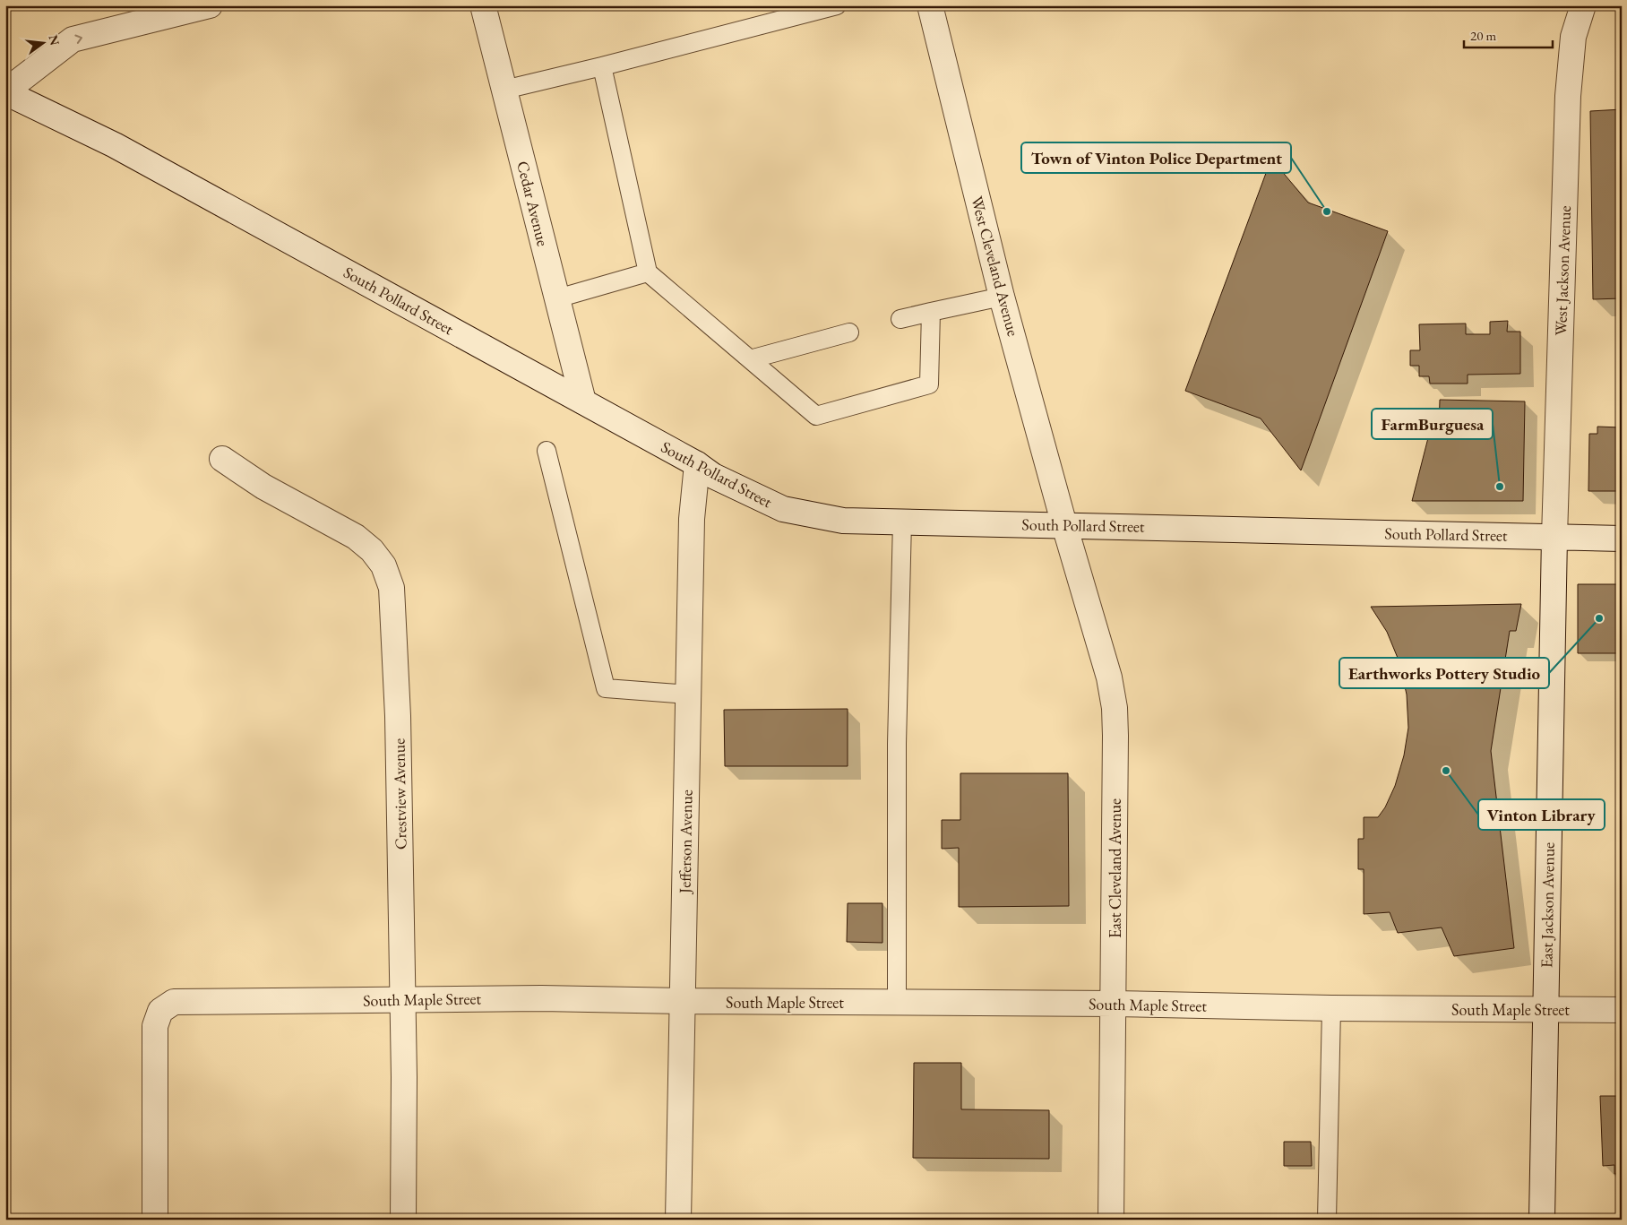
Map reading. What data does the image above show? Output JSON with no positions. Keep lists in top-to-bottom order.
{
  "streets": {
    "street": [
      "Cedar Avenue",
      "West Cleveland Avenue",
      "West Jackson Avenue",
      "South Pollard Street",
      "Crestview Avenue",
      "Jefferson Avenue",
      "East Cleveland Avenue",
      "East Jackson Avenue",
      "South Maple Street"
    ]
  },
  "crossings": [
    ["Cedar Avenue", "South Pollard Street"],
    ["West Cleveland Avenue", "South Pollard Street"],
    ["West Cleveland Avenue", "East Cleveland Avenue"],
    ["West Jackson Avenue", "South Pollard Street"],
    ["West Jackson Avenue", "East Jackson Avenue"],
    ["South Pollard Street", "Jefferson Avenue"],
    ["South Pollard Street", "East Cleveland Avenue"],
    ["South Pollard Street", "East Jackson Avenue"],
    ["Crestview Avenue", "South Maple Street"],
    ["Jefferson Avenue", "South Maple Street"],
    ["East Cleveland Avenue", "South Maple Street"],
    ["East Jackson Avenue", "South Maple Street"]
  ],
  "places": [
    "Town of Vinton Police Department",
    "FarmBurguesa",
    "Earthworks Pottery Studio",
    "Vinton Library"
  ],
  "scale_bar": "20 m",
  "north": "right"
}
